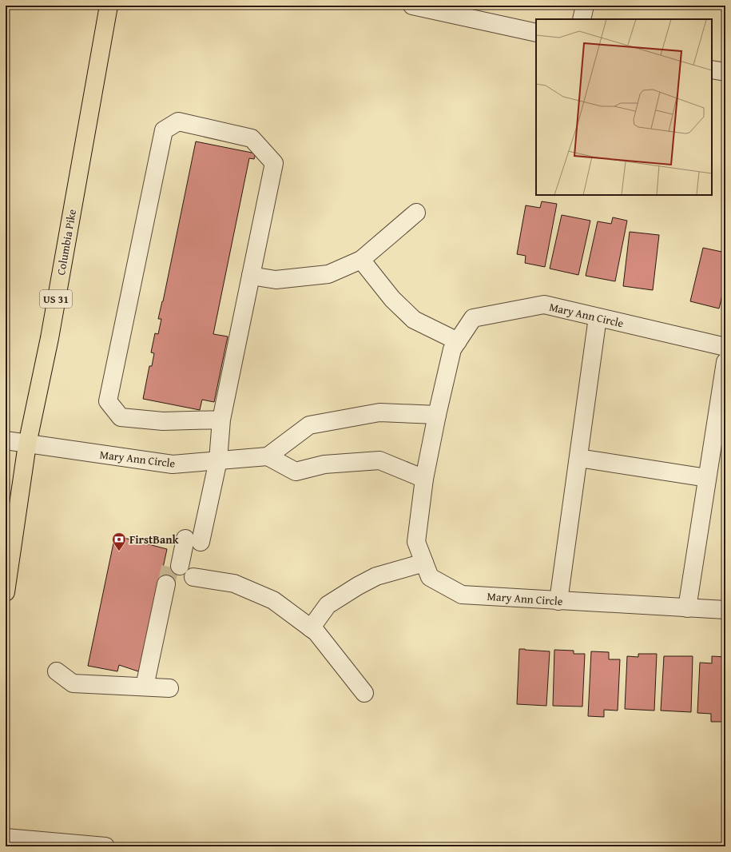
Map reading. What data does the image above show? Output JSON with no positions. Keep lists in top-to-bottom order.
{
  "streets": {
    "main road": ["Columbia Pike", "US 31"],
    "street": ["Mary Ann Circle"]
  },
  "crossings": [
    ["Columbia Pike", "Mary Ann Circle"]
  ],
  "places": {
    "bank": ["FirstBank"]
  }
}
